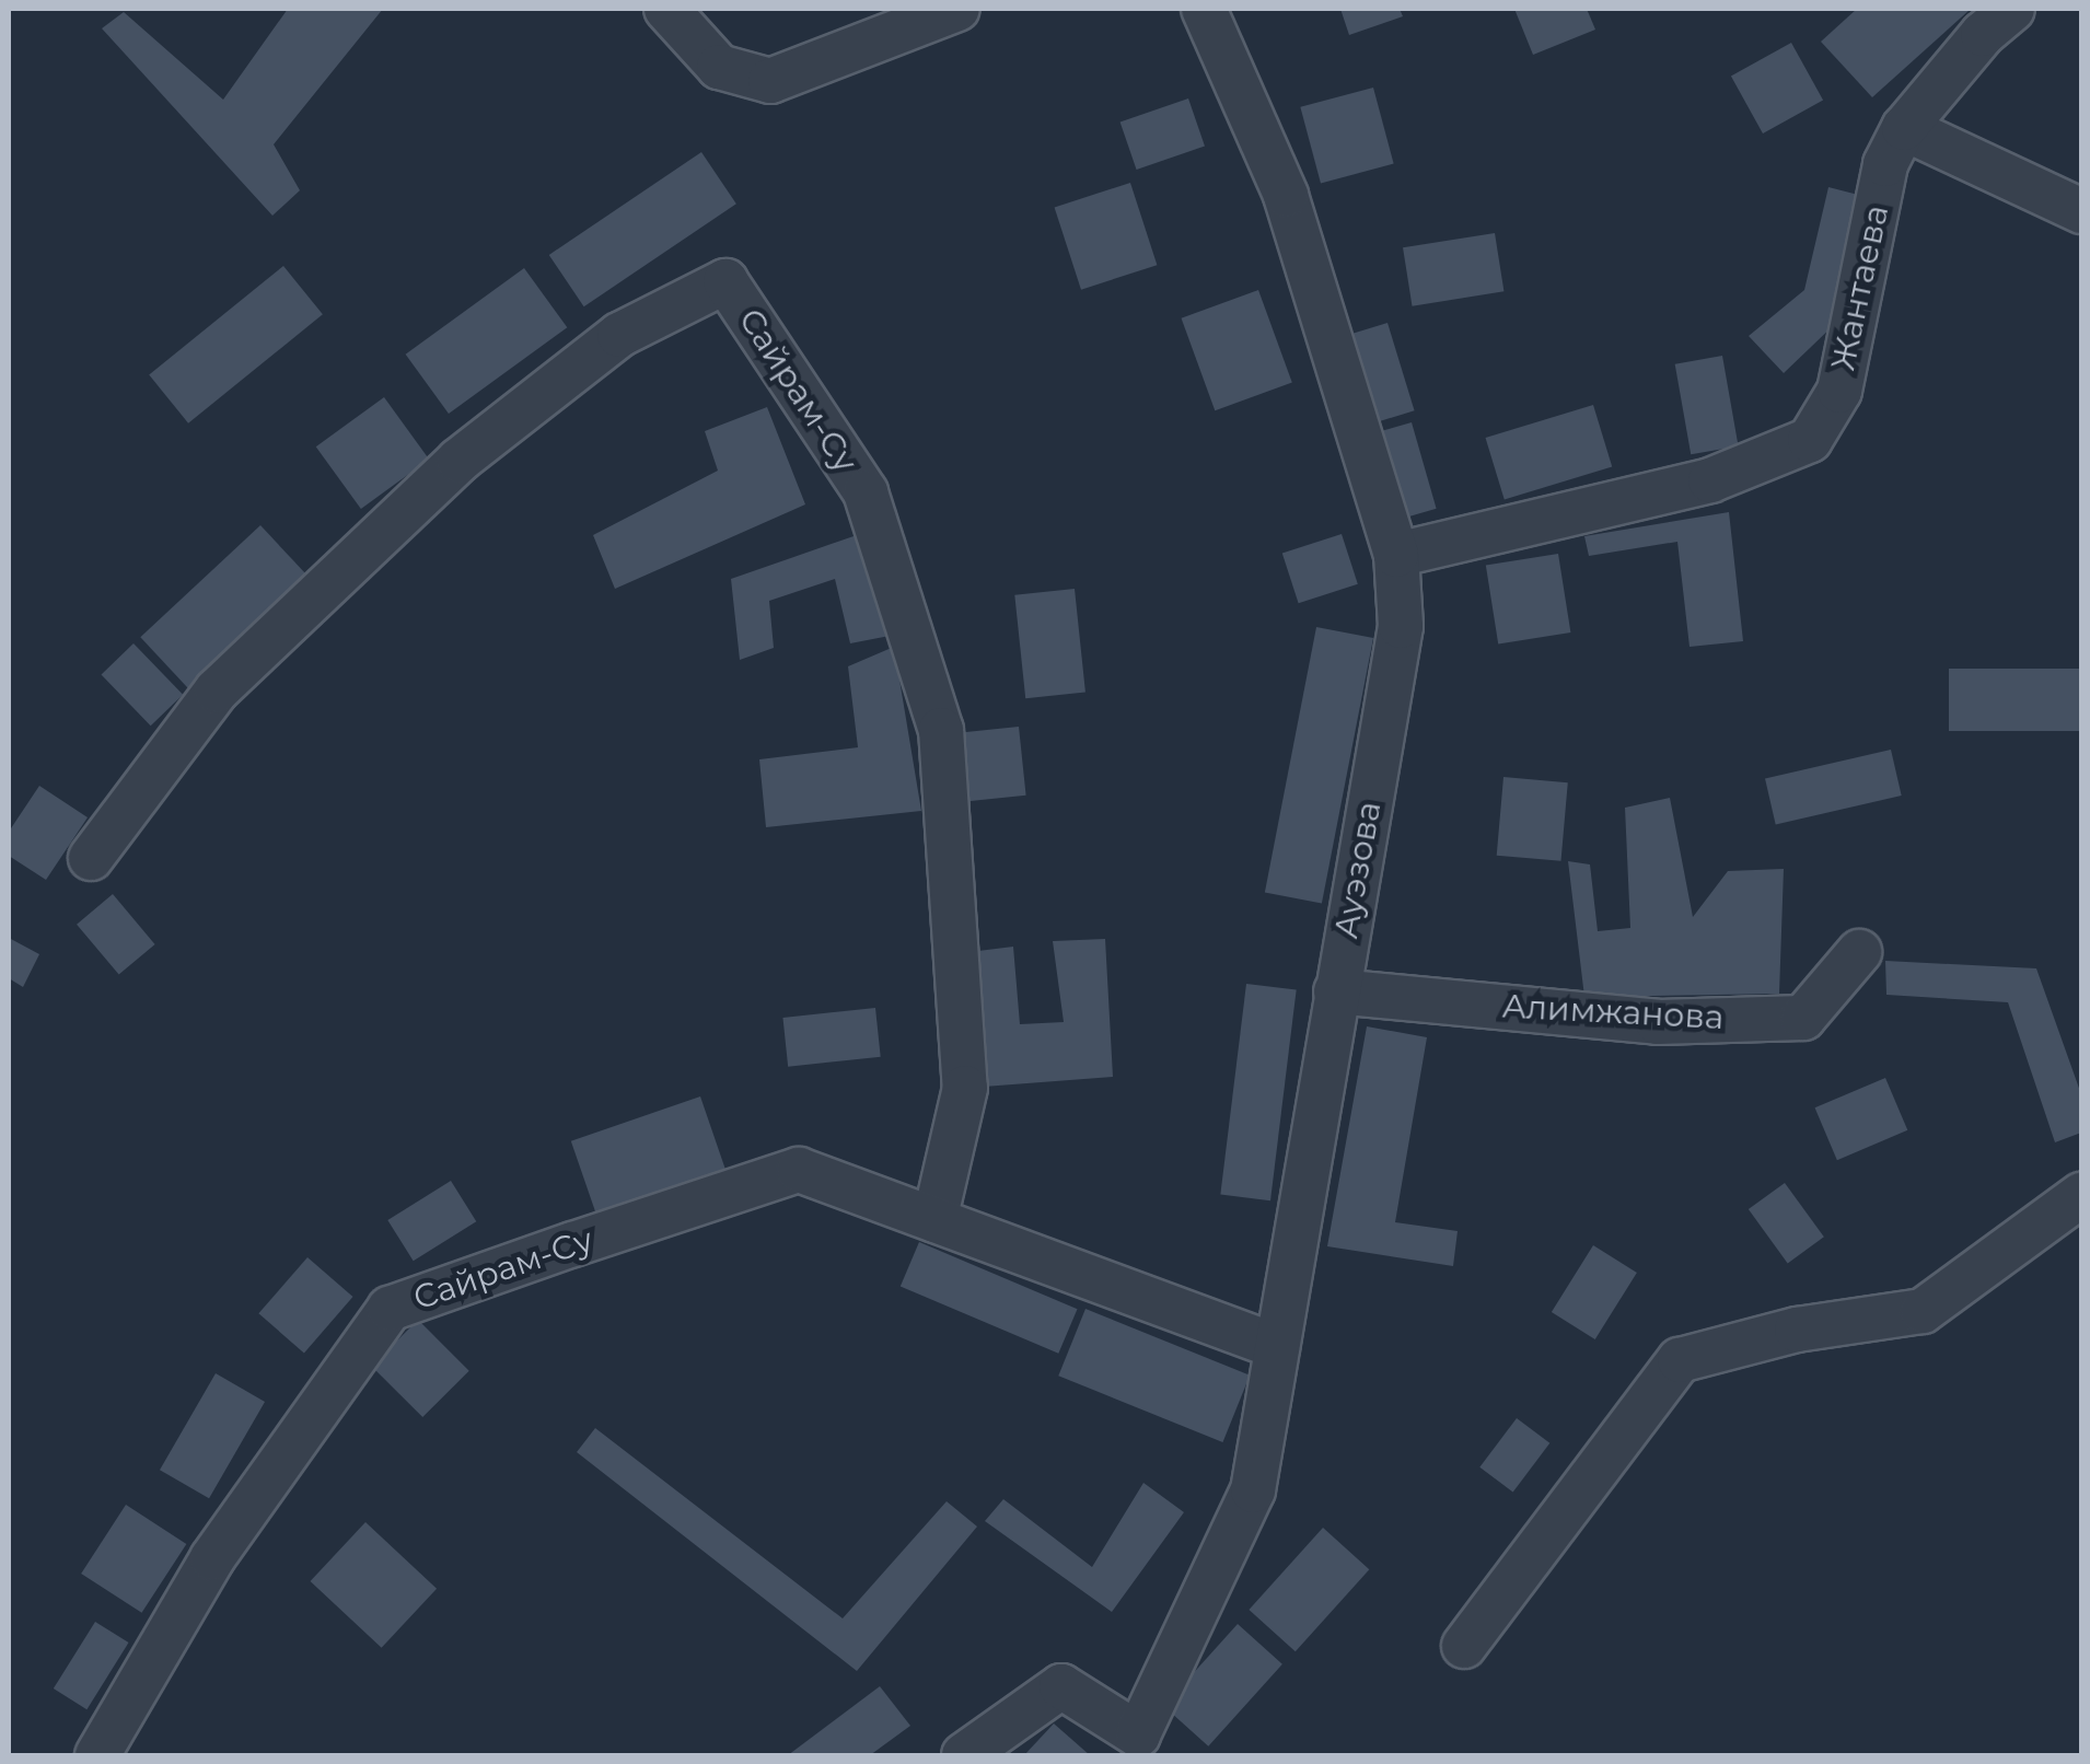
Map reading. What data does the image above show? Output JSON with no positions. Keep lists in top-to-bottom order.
{
  "streets": {
    "street": [
      "Жантаева",
      "Сайрам-Су",
      "Ауэзова",
      "Алимжанова"
    ]
  },
  "crossings": [
    ["Жантаева", "Ауэзова"],
    ["Сайрам-Су", "Ауэзова"],
    ["Ауэзова", "Алимжанова"]
  ]
}
